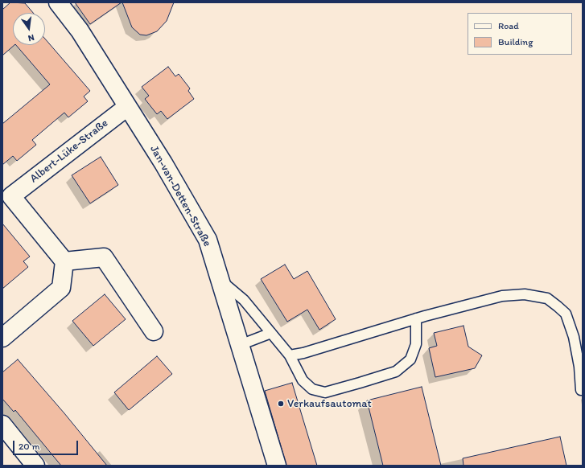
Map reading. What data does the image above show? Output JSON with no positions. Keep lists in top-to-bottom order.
{
  "streets": {
    "street": ["Albert-Lüke-Straße", "Jan-van-Detten-Straße"]
  },
  "crossings": [
    ["Albert-Lüke-Straße", "Jan-van-Detten-Straße"]
  ],
  "places": ["Verkaufsautomat"],
  "legend": ["Road", "Building"],
  "scale_bar": "20 m",
  "north": "bottom"
}
